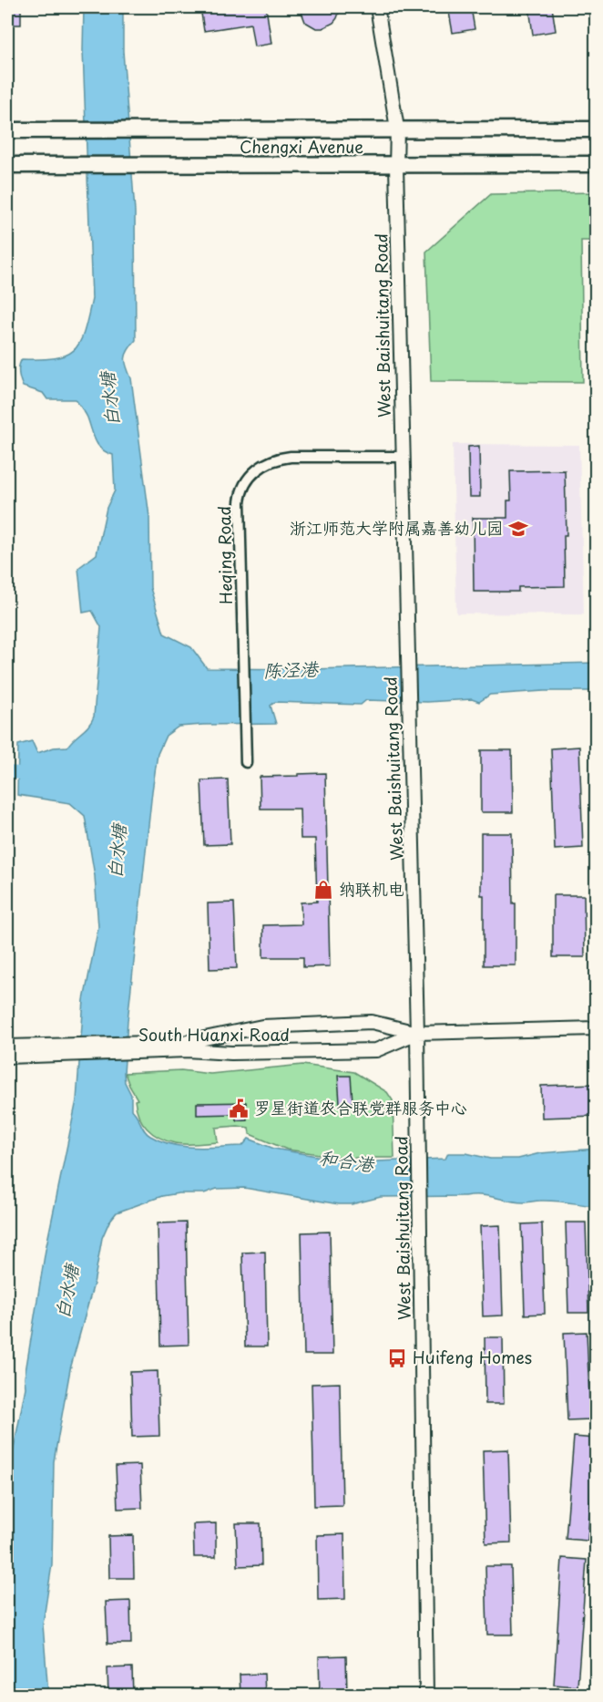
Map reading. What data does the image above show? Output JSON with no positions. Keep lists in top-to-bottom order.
{
  "streets": {
    "main road": ["Chengxi Avenue"],
    "street": ["West Baishuitang Road", "Heqing Road", "South Huanxi Road"]
  },
  "crossings": [
    ["Chengxi Avenue", "West Baishuitang Road"],
    ["West Baishuitang Road", "Heqing Road"],
    ["West Baishuitang Road", "South Huanxi Road"]
  ],
  "water": ["白水塘", "陈泾港", "和合港"],
  "places": {
    "school or university": ["浙江师范大学附属嘉善幼儿园"],
    "shop": ["纳联机电"],
    "public building": ["罗星街道农合联党群服务中心"],
    "bus stop": ["Huifeng Homes"]
  }
}
